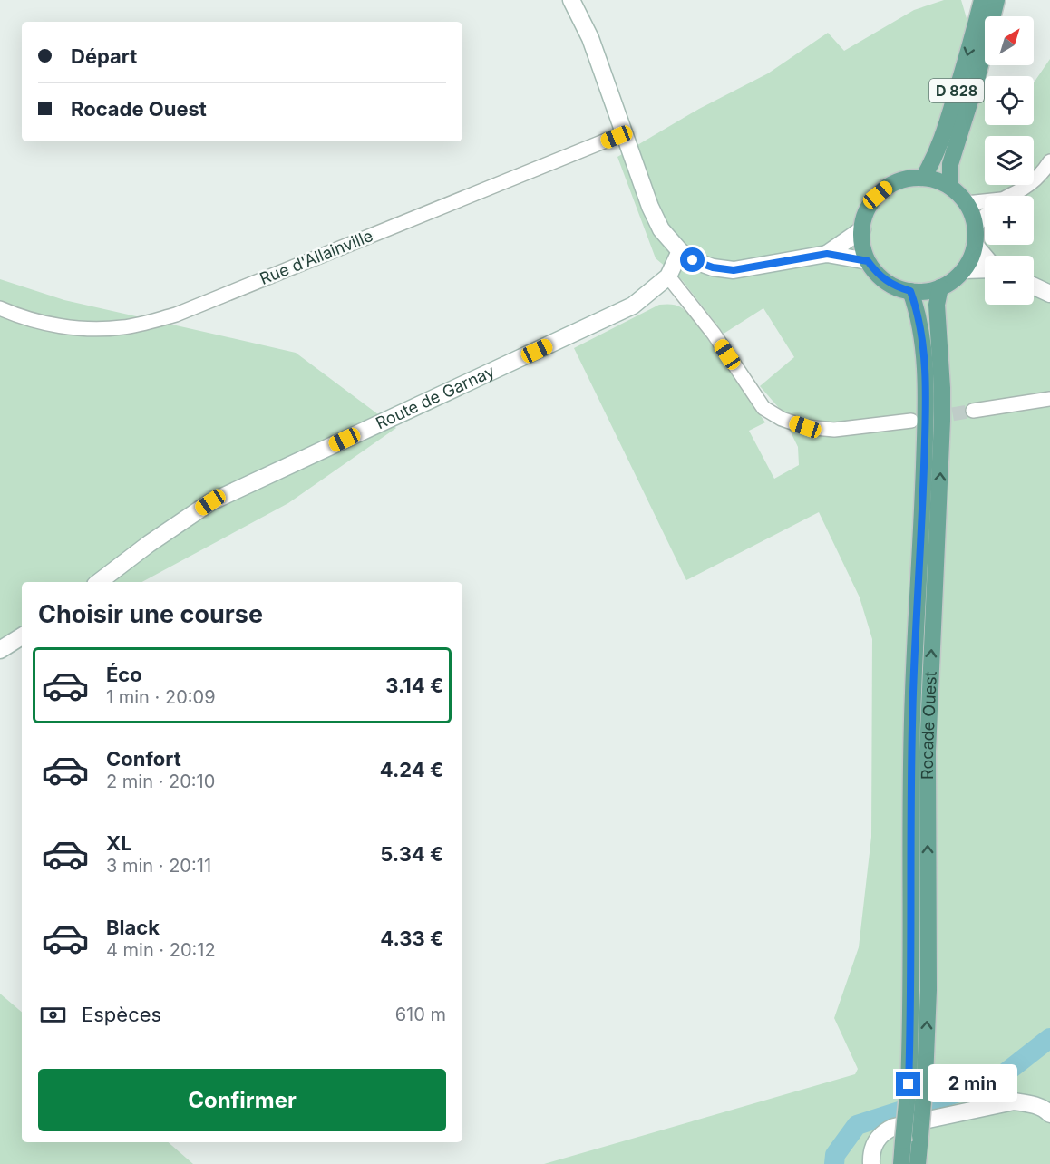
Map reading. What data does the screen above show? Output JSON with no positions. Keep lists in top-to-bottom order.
{
  "streets": {
    "main road": ["D 828", "Rocade Ouest"],
    "street": ["Rue d'Allainville", "Route de Garnay"]
  },
  "crossings": [
    ["D 828", "Rocade Ouest"]
  ],
  "north": "top right",
  "page": {
    "map_buttons": ["+", "−"],
    "banner": ["Départ", "Rocade Ouest"],
    "heading": "Choisir une course",
    "list": [
      {
        "name": "Éco",
        "note": "1 min · 20:09",
        "value": "3.14 €"
      },
      {
        "name": "Confort",
        "note": "2 min · 20:10",
        "value": "4.24 €"
      },
      {
        "name": "XL",
        "note": "3 min · 20:11",
        "value": "5.34 €"
      },
      {
        "name": "Black",
        "note": "4 min · 20:12",
        "value": "4.33 €"
      }
    ],
    "pay": ["Espèces", "610 m"],
    "buttons": "Confirmer",
    "bubble": "2 min"
  }
}
